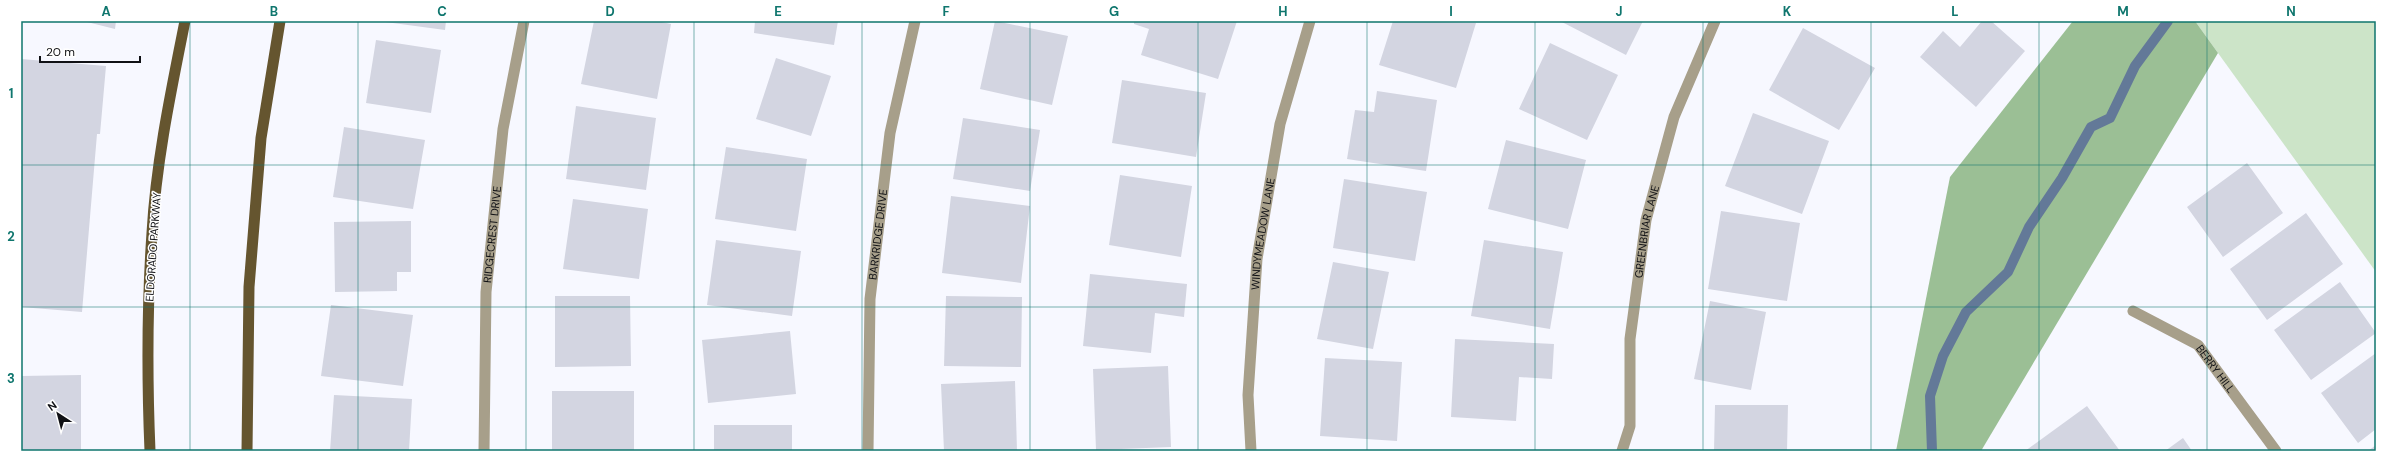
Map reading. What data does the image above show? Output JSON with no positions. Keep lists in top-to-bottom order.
{
  "streets": {
    "main road": ["ELDORADO PARKWAY"],
    "street": [
      "GREENBRIAR LANE",
      "BARKRIDGE DRIVE",
      "WINDYMEADOW LANE",
      "RIDGECREST DRIVE",
      "BERRY HILL"
    ]
  },
  "scale_bar": "20 m",
  "north": "top left",
  "grid": {
    "columns": [
      "A",
      "B",
      "C",
      "D",
      "E",
      "F",
      "G",
      "H",
      "I",
      "J",
      "K",
      "L",
      "M",
      "N"
    ],
    "rows": ["1", "2", "3"]
  }
}
